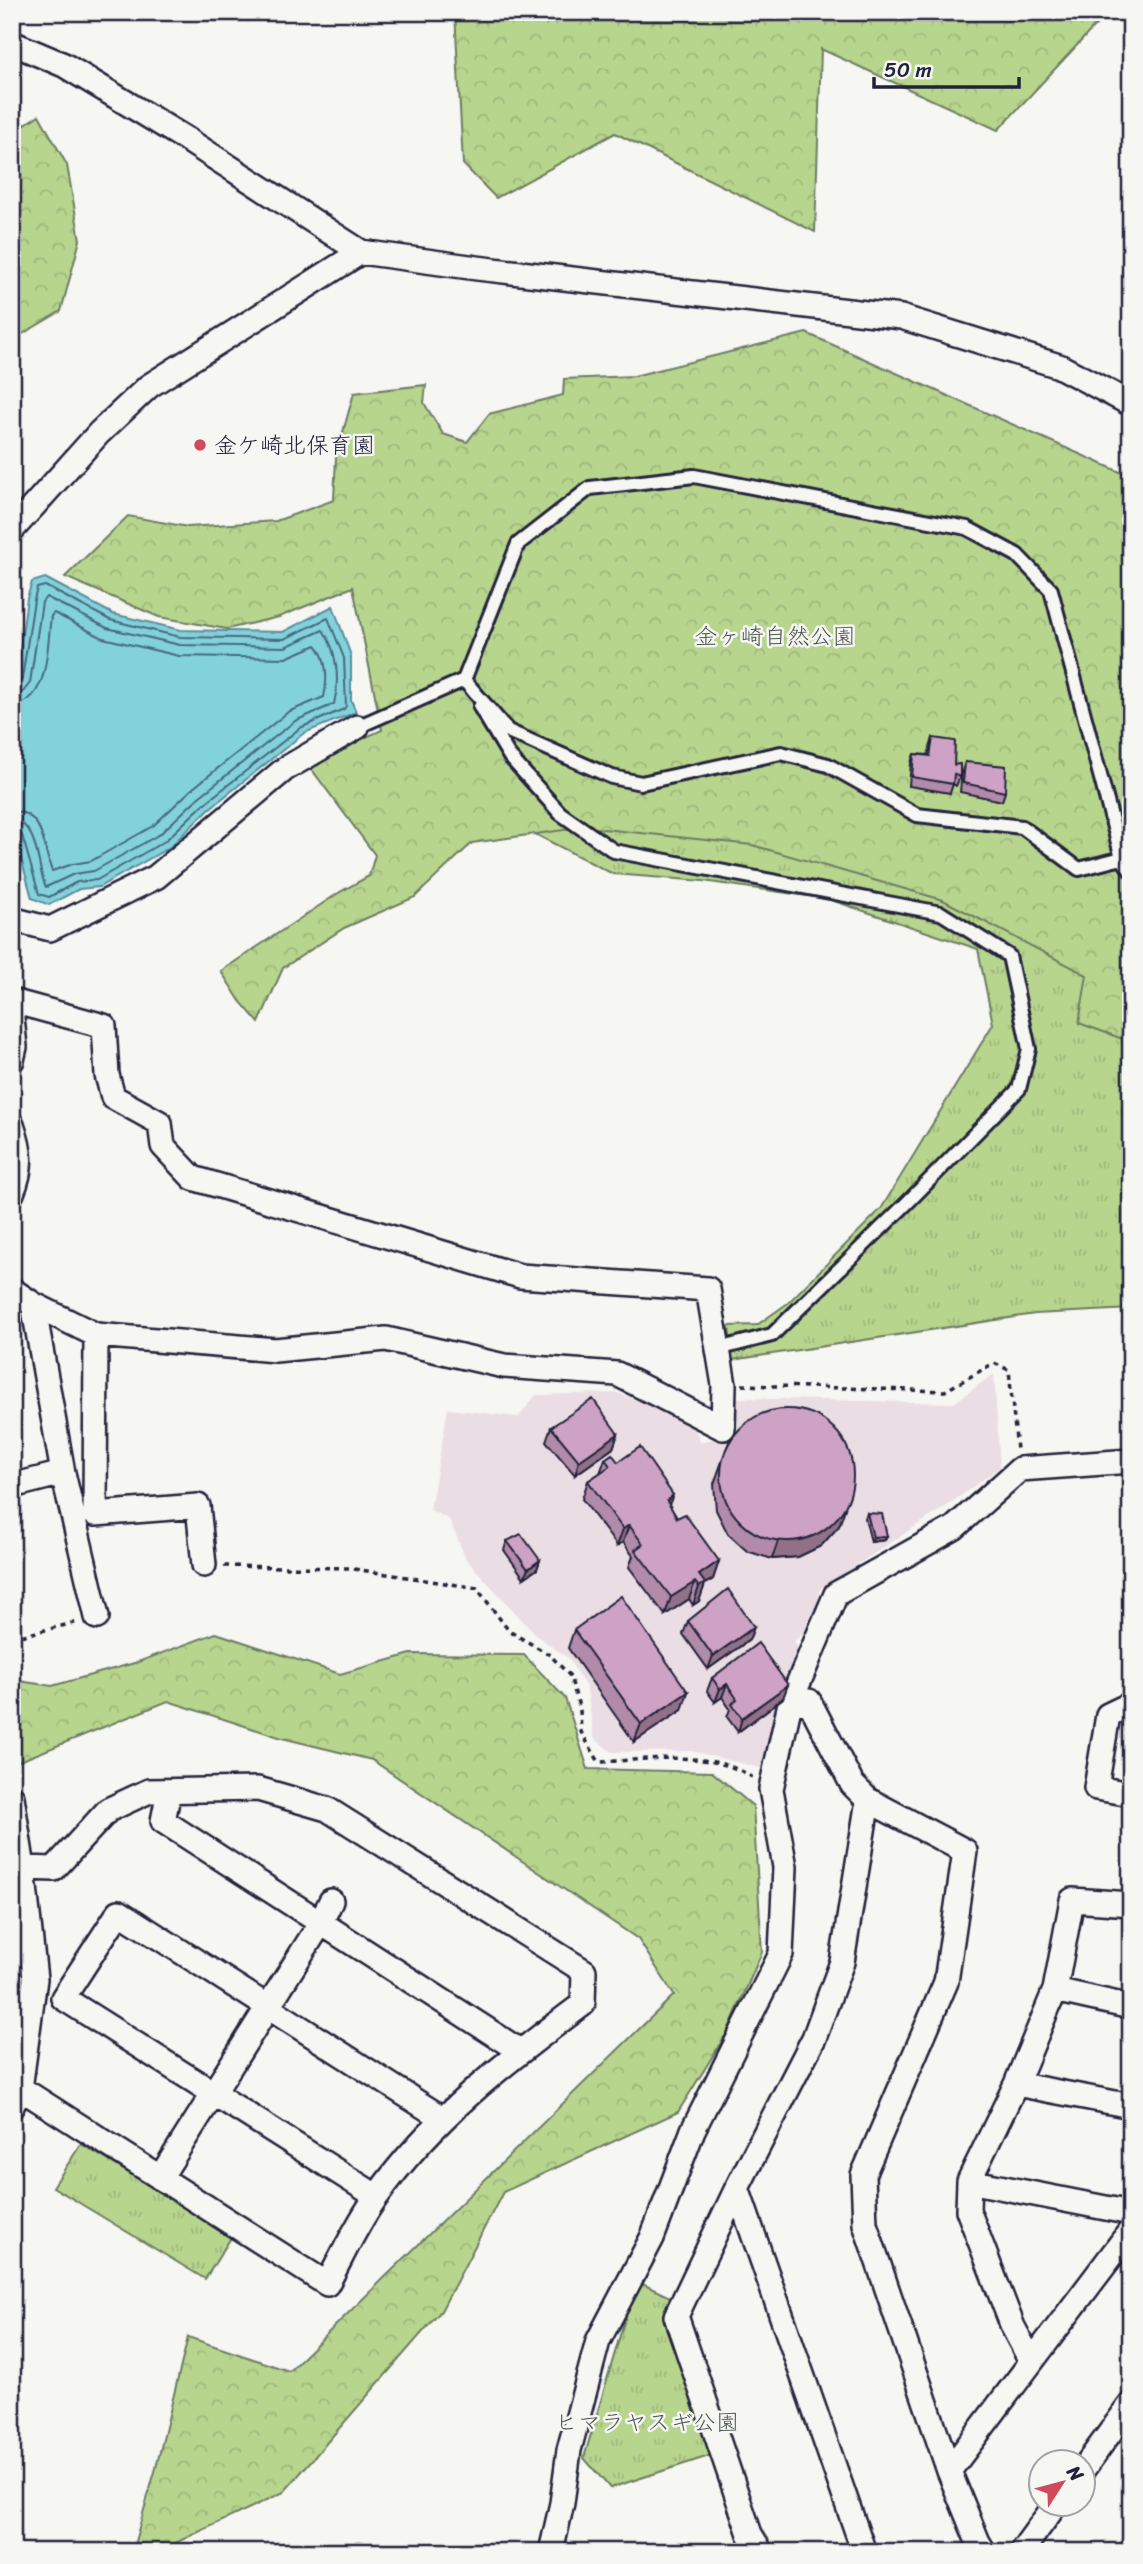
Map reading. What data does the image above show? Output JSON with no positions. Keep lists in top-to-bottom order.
{
  "parks": ["金ヶ崎自然公園", "ヒマラヤスギ公園"],
  "places": ["金ケ崎北保育園"],
  "scale_bar": "50 m",
  "north": "top right"
}
